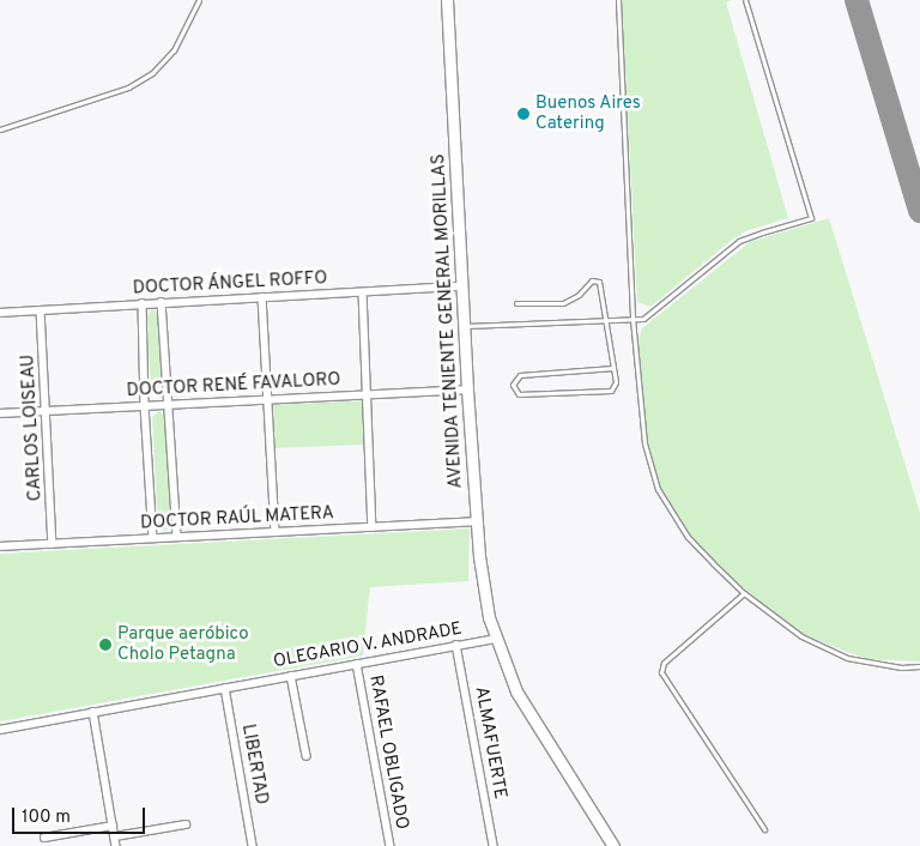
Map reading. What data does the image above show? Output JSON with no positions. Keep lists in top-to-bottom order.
{
  "streets": {
    "main road": ["AVENIDA TENIENTE GENERAL MORILLAS"],
    "street": [
      "DOCTOR ÁNGEL ROFFO",
      "DOCTOR RENÉ FAVALORO",
      "CARLOS LOISEAU",
      "DOCTOR RAÚL MATERA",
      "OLEGARIO V. ANDRADE",
      "ALMAFUERTE",
      "RAFAEL OBLIGADO",
      "LIBERTAD"
    ]
  },
  "crossings": [
    ["DOCTOR ÁNGEL ROFFO", "AVENIDA TENIENTE GENERAL MORILLAS"],
    ["DOCTOR ÁNGEL ROFFO", "CARLOS LOISEAU"],
    ["AVENIDA TENIENTE GENERAL MORILLAS", "DOCTOR RENÉ FAVALORO"],
    ["AVENIDA TENIENTE GENERAL MORILLAS", "DOCTOR RAÚL MATERA"],
    ["AVENIDA TENIENTE GENERAL MORILLAS", "OLEGARIO V. ANDRADE"],
    ["DOCTOR RENÉ FAVALORO", "CARLOS LOISEAU"],
    ["CARLOS LOISEAU", "DOCTOR RAÚL MATERA"],
    ["OLEGARIO V. ANDRADE", "ALMAFUERTE"],
    ["OLEGARIO V. ANDRADE", "RAFAEL OBLIGADO"],
    ["OLEGARIO V. ANDRADE", "LIBERTAD"]
  ],
  "places": ["Buenos Aires Catering", "Parque aeróbico Cholo Petagna"],
  "scale_bar": "100 m"
}
